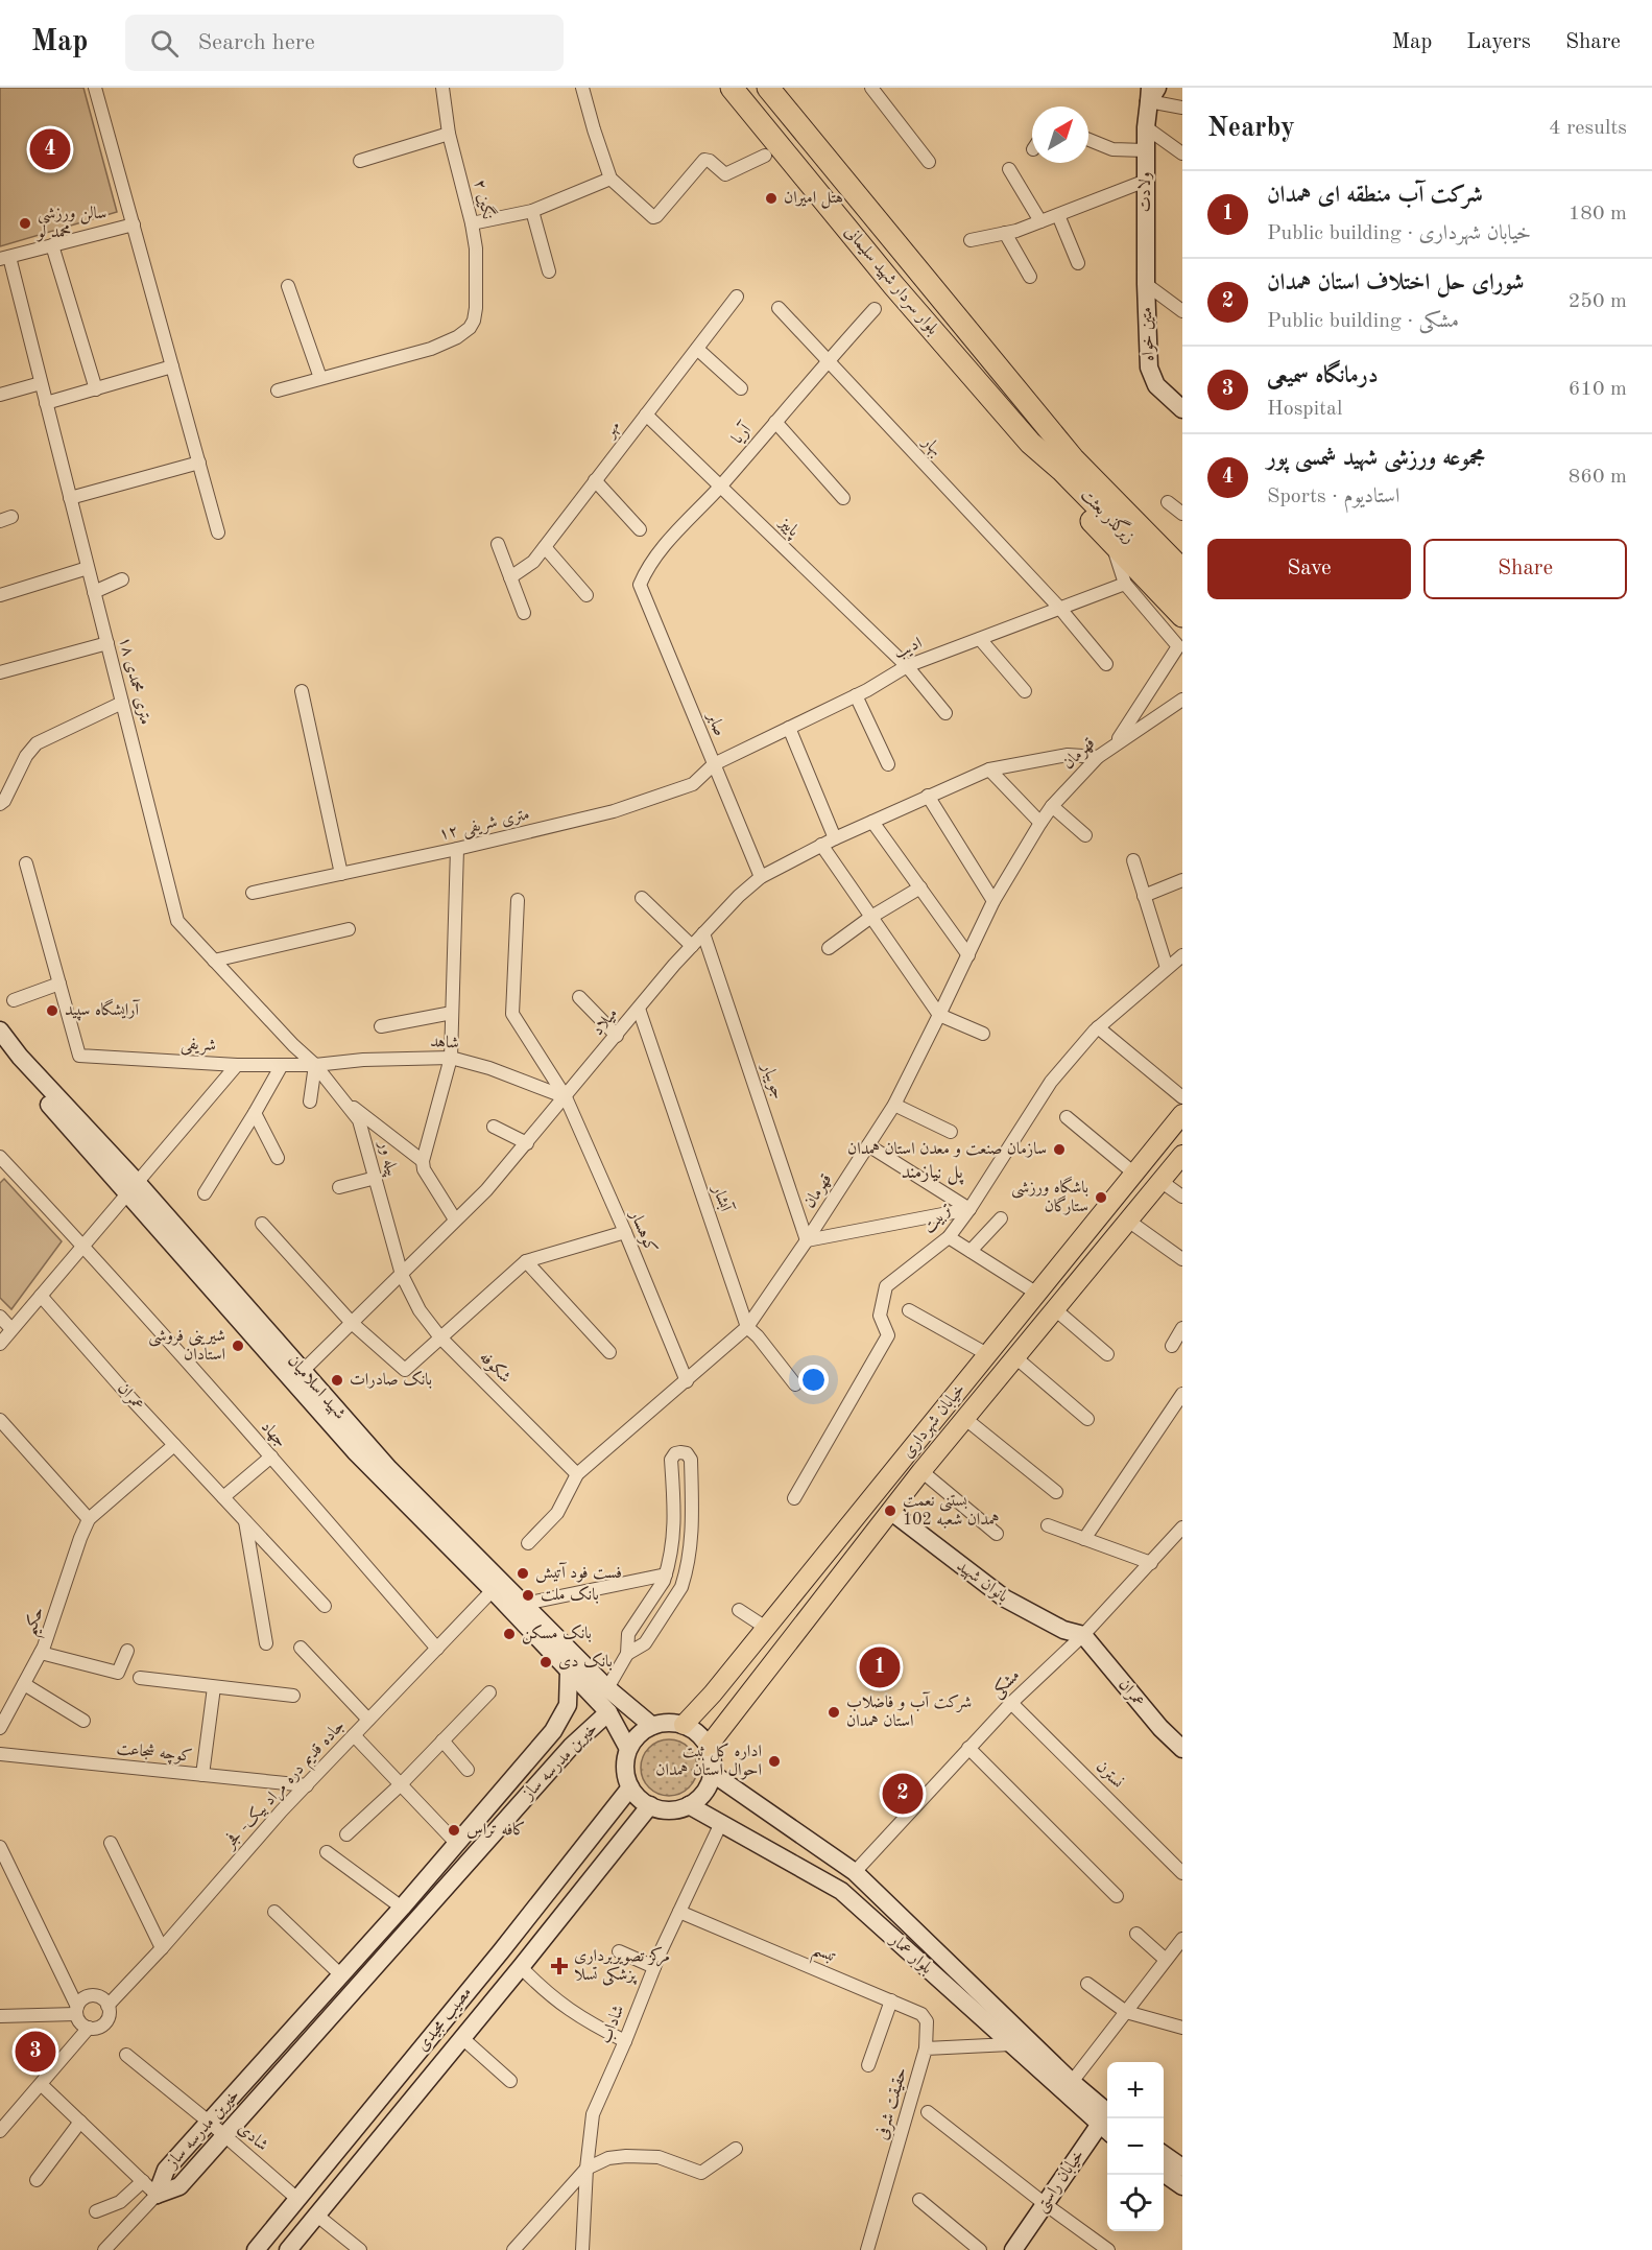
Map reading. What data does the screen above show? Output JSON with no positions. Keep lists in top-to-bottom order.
{
  "streets": {
    "highway": ["بلوار سردار شهید سلیمانی", "زیرگذر بعثت"],
    "main road": [
      "ولادت",
      "متین خواه",
      "شهید اسلامیان",
      "عمران",
      "خیابان شهرداری",
      "بانوان شهید",
      "خیرین مدرسه ساز",
      "بلوار عمار",
      "مصیب مجیدی",
      "خیابان راستی"
    ],
    "street": [
      "نگین ۲",
      "مهر",
      "آریا",
      "بهار",
      "پاییز",
      "ادیب",
      "۱۸ متری محمدی",
      "صابر",
      "قهرمان",
      "۱۲ متری شریفی",
      "میلاد",
      "شاهد",
      "شریفی",
      "جویبار",
      "پیله ور",
      "آبشار",
      "تربیت",
      "کوهسار",
      "شکوفه",
      "جهاد",
      "حکیم",
      "مشکی",
      "کوچه شجاعت",
      "نسترن",
      "جاده قدیم دره مراد بیک- فجر",
      "تبسم",
      "شاداب",
      "حقیقت شرفی",
      "شادی"
    ]
  },
  "crossings": [
    ["ولادت", "متین خواه"],
    ["بلوار سردار شهید سلیمانی", "زیرگذر بعثت"],
    ["مهر", "پاییز"],
    ["آریا", "بهار"],
    ["آریا", "پاییز"],
    ["آریا", "صابر"],
    ["بهار", "ادیب"],
    ["پاییز", "ادیب"],
    ["ادیب", "صابر"],
    ["ادیب", "۱۲ متری شریفی"],
    ["۱۸ متری محمدی", "شاهد"],
    ["۱۸ متری محمدی", "شریفی"],
    ["۱۸ متری محمدی", "پیله ور"],
    ["صابر", "۱۲ متری شریفی"],
    ["صابر", "میلاد"],
    ["قهرمان", "میلاد"],
    ["قهرمان", "جویبار"],
    ["قهرمان", "آبشار"],
    ["قهرمان", "کوهسار"],
    ["قهرمان", "شکوفه"],
    ["میلاد", "شاهد"],
    ["میلاد", "جویبار"],
    ["میلاد", "پیله ور"],
    ["میلاد", "آبشار"],
    ["میلاد", "کوهسار"],
    ["میلاد", "شکوفه"],
    ["میلاد", "شهید اسلامیان"],
    ["شاهد", "شریفی"],
    ["شاهد", "پیله ور"],
    ["شاهد", "کوهسار"],
    ["شریفی", "پیله ور"],
    ["پیله ور", "شکوفه"],
    ["شهید اسلامیان", "خیابان شهرداری"],
    ["شهید اسلامیان", "خیرین مدرسه ساز"],
    ["شهید اسلامیان", "جاده قدیم دره مراد بیک- فجر"],
    ["شهید اسلامیان", "بلوار عمار"],
    ["شهید اسلامیان", "مصیب مجیدی"],
    ["عمران", "بانوان شهید"],
    ["عمران", "مشکی"],
    ["خیابان شهرداری", "بانوان شهید"],
    ["خیابان شهرداری", "بلوار عمار"],
    ["خیابان شهرداری", "مصیب مجیدی"],
    ["جهاد", "جاده قدیم دره مراد بیک- فجر"],
    ["بانوان شهید", "مشکی"],
    ["مشکی", "نسترن"],
    ["مشکی", "بلوار عمار"],
    ["کوچه شجاعت", "جاده قدیم دره مراد بیک- فجر"],
    ["خیرین مدرسه ساز", "شادی"],
    ["تبسم", "شاداب"],
    ["تبسم", "حقیقت شرفی"],
    ["بلوار عمار", "مصیب مجیدی"],
    ["بلوار عمار", "شاداب"],
    ["بلوار عمار", "خیابان راستی"],
    ["مصیب مجیدی", "شادی"]
  ],
  "districts": ["پل نیازمند"],
  "places": {
    "other": [
      "هتل امیران",
      "سالن ورزشی محمد لو",
      "آرایشگاه سپید",
      "سازمان صنعت و معدن استان همدان",
      "باشگاه ورزشی ستارگان",
      "شیرینی فروشی استادان",
      "بانک صادرات",
      "بستنی نعمت همدان شعبه 102",
      "فست فود آتیش",
      "بانک ملت",
      "بانک مسکن",
      "بانک دی",
      "شرکت آب و فاضلاب استان همدان",
      "اداره کل ثبت احوال استان همدان",
      "کافه تراس"
    ],
    "health": ["مرکز تصویربرداری پزشکی تسلا"]
  },
  "north": "top right",
  "page": {
    "header": "Map",
    "search": "Search here",
    "nav": ["Map", "Layers", "Share"],
    "heading": ["Nearby", "4 results"],
    "pins": [
      "4",
      "1",
      "2",
      "3"
    ],
    "list": [
      {
        "mark": "1",
        "name": "شرکت آب منطقه ای همدان",
        "note": "Public building · خیابان شهرداری",
        "value": "180 m"
      },
      {
        "mark": "2",
        "name": "شوراى حل اختلاف استان همدان",
        "note": "Public building · مشکی",
        "value": "250 m"
      },
      {
        "mark": "3",
        "name": "درمانگاه سمیعی",
        "note": "Hospital",
        "value": "610 m"
      },
      {
        "mark": "4",
        "name": "مجموعه ورزشی شهید شمسی پور",
        "note": "Sports · استادیوم",
        "value": "860 m"
      }
    ],
    "buttons": ["Save", "Share"],
    "map_buttons": ["+", "−"]
  }
}
